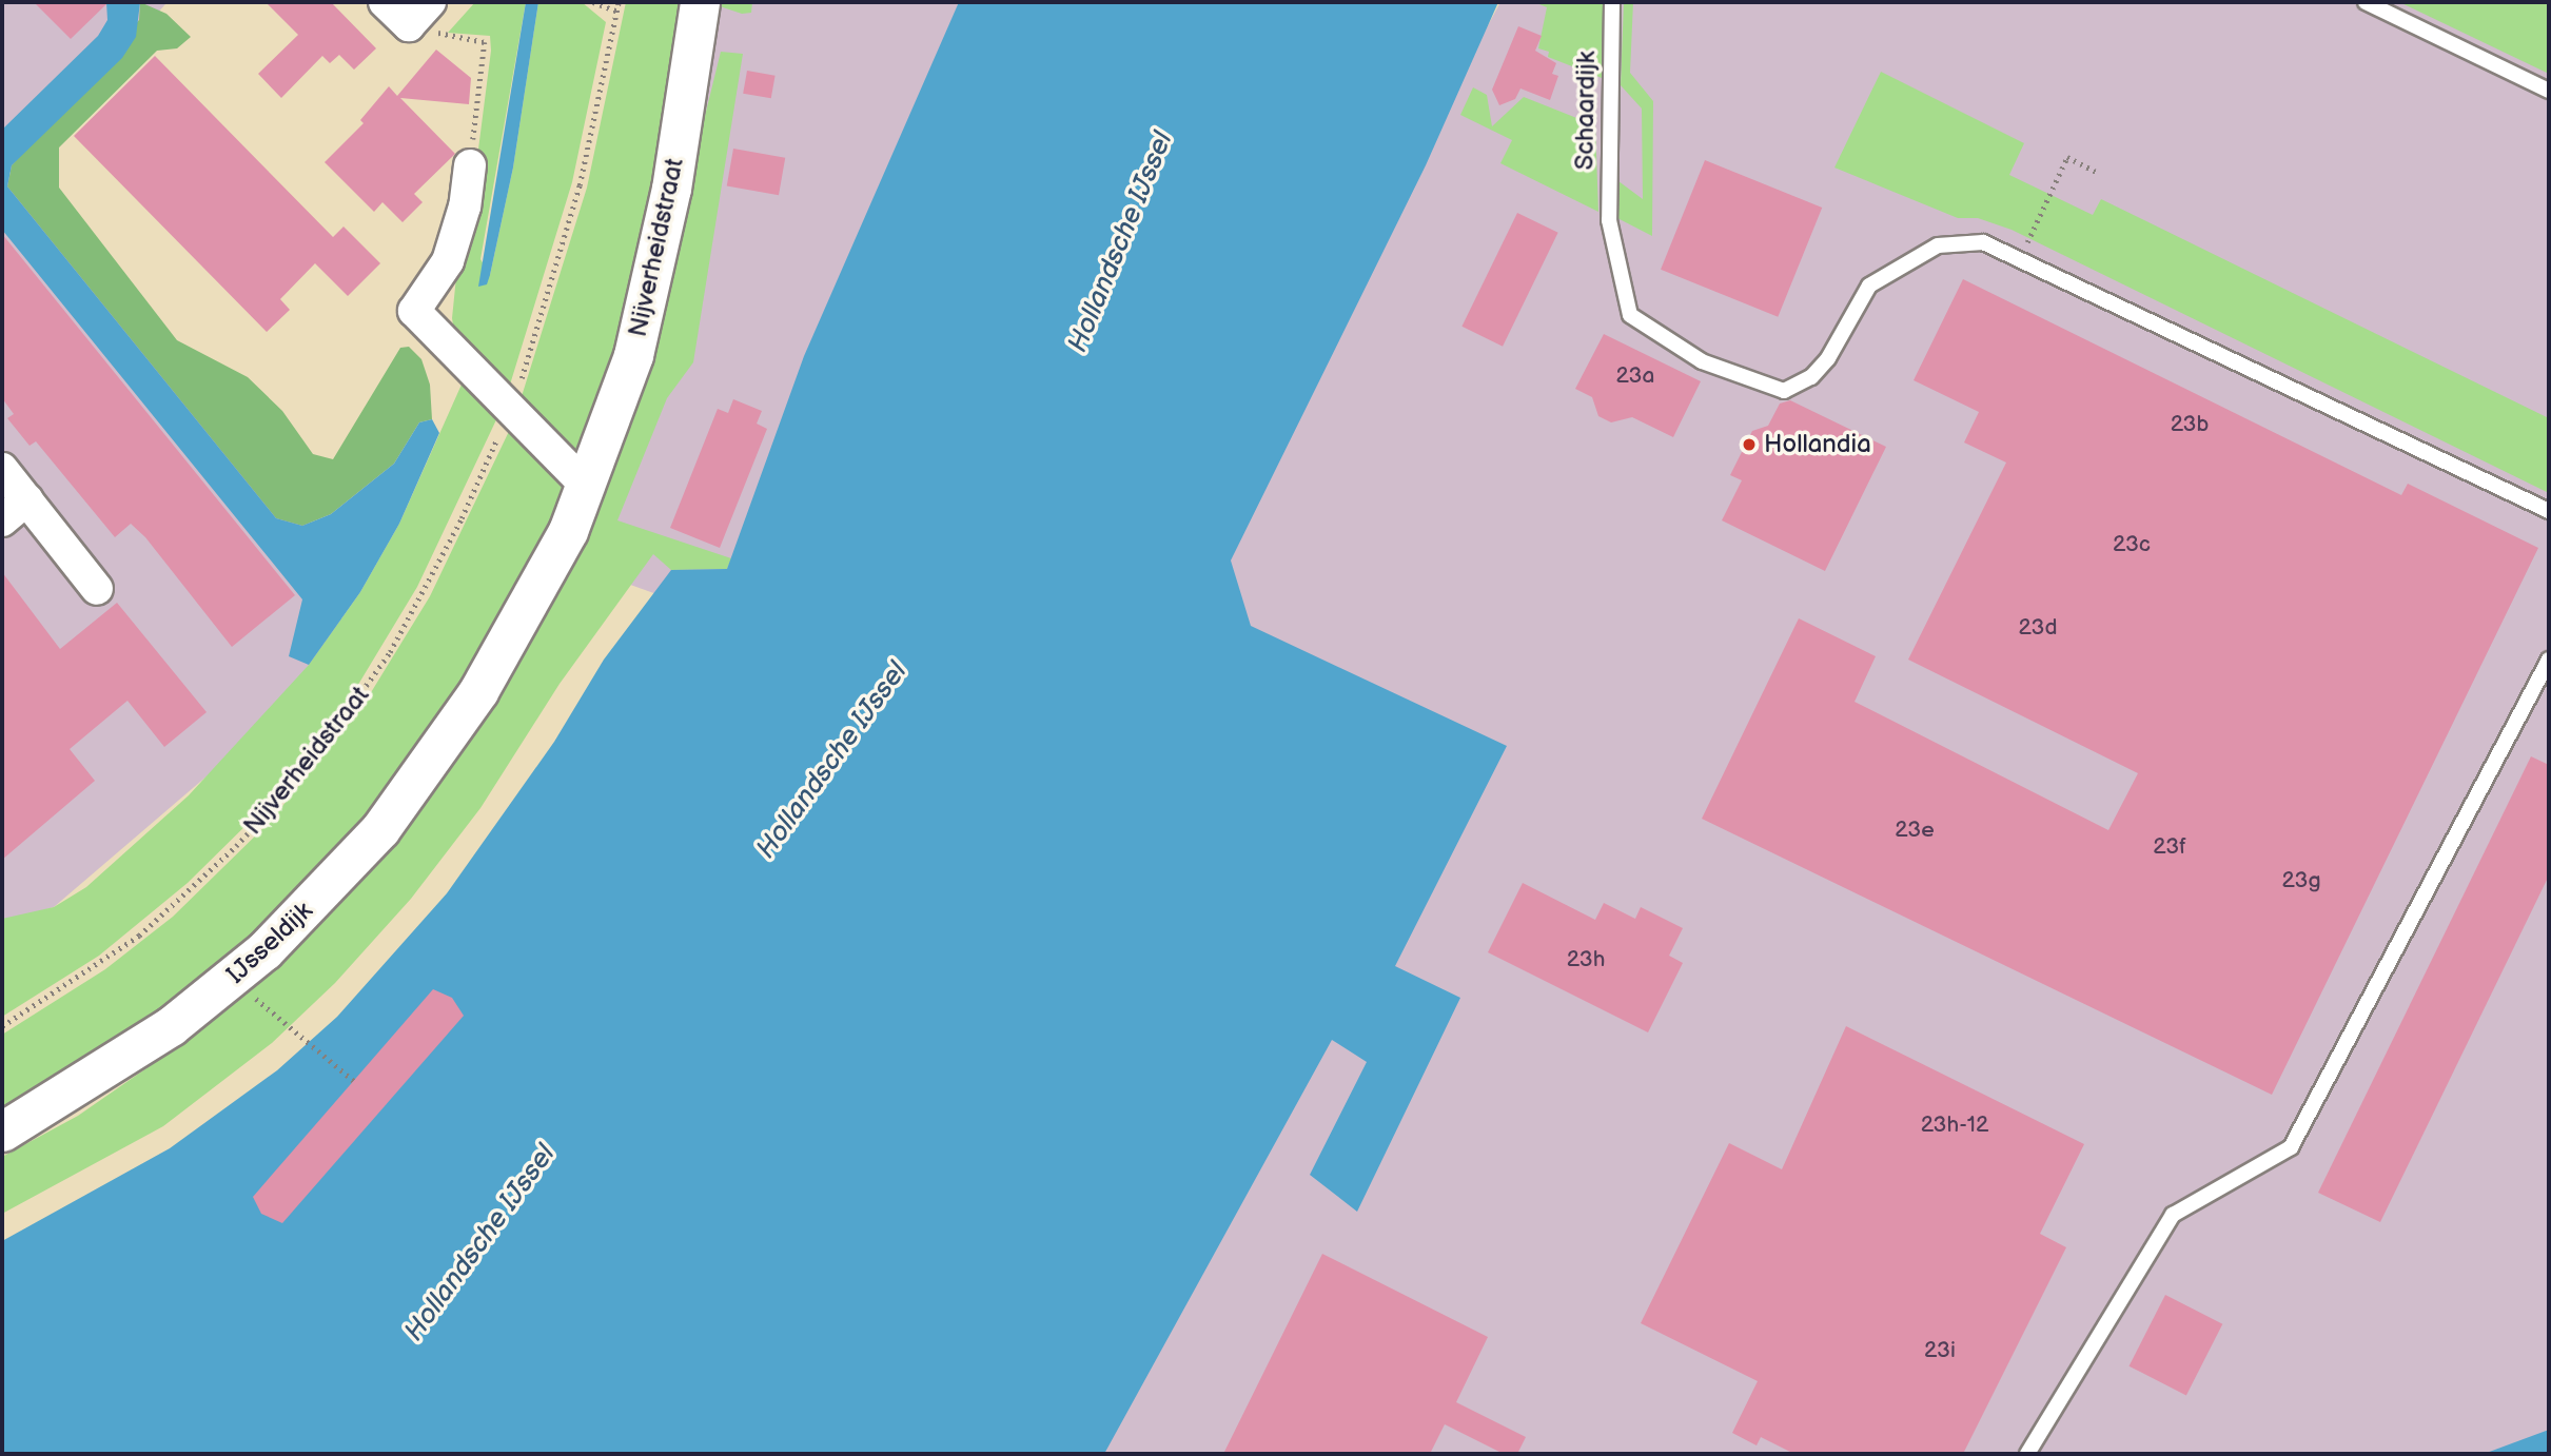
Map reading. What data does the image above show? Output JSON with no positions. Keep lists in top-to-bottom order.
{
  "streets": {
    "street": ["Nijverheidstraat", "IJsseldijk"],
    "lane": ["Schaardijk"]
  },
  "crossings": [
    ["Nijverheidstraat", "IJsseldijk"]
  ],
  "water": ["Hollandsche IJssel"],
  "places": ["Hollandia"],
  "house_numbers": [
    "23a",
    "23b",
    "23c",
    "23d",
    "23e",
    "23f",
    "23g",
    "23h",
    "23h-12",
    "23i"
  ]
}
